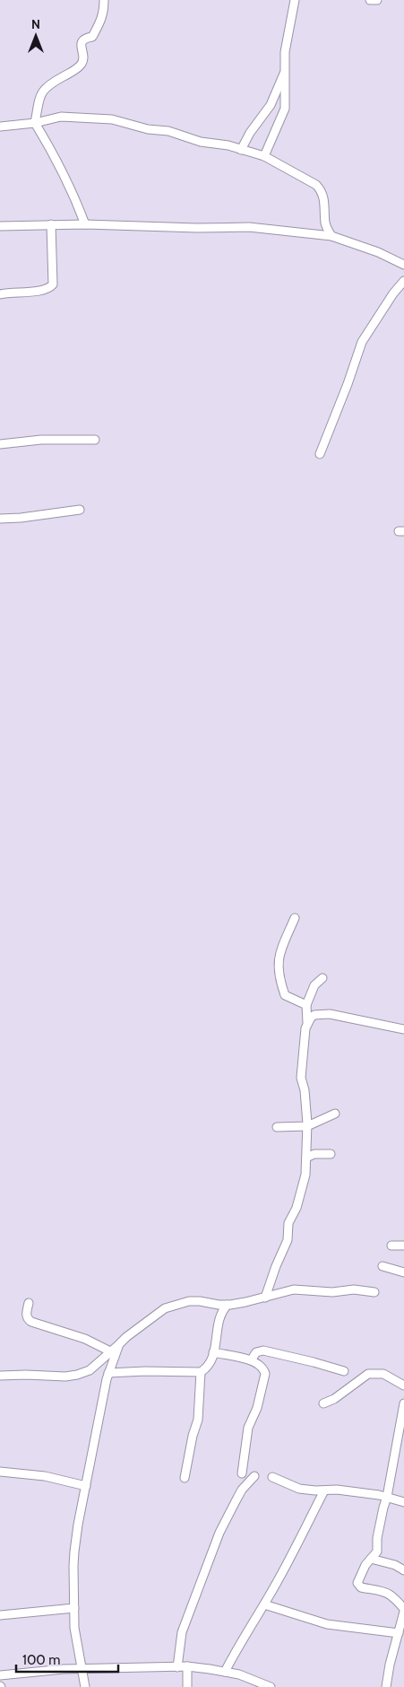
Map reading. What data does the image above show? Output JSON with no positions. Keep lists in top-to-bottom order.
{
  "scale_bar": "100 m",
  "north": "top"
}
